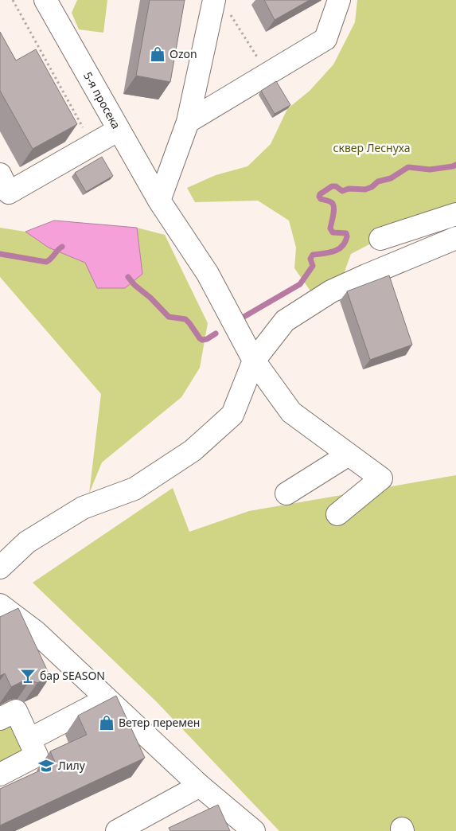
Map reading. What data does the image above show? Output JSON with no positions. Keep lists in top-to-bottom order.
{
  "streets": {
    "street": ["5-я просека"]
  },
  "parks": ["сквер Леснуха"],
  "places": {
    "shop": ["Ozon", "Ветер перемен"],
    "bar": ["бар SEASON"],
    "school or university": ["Лилу"]
  }
}
